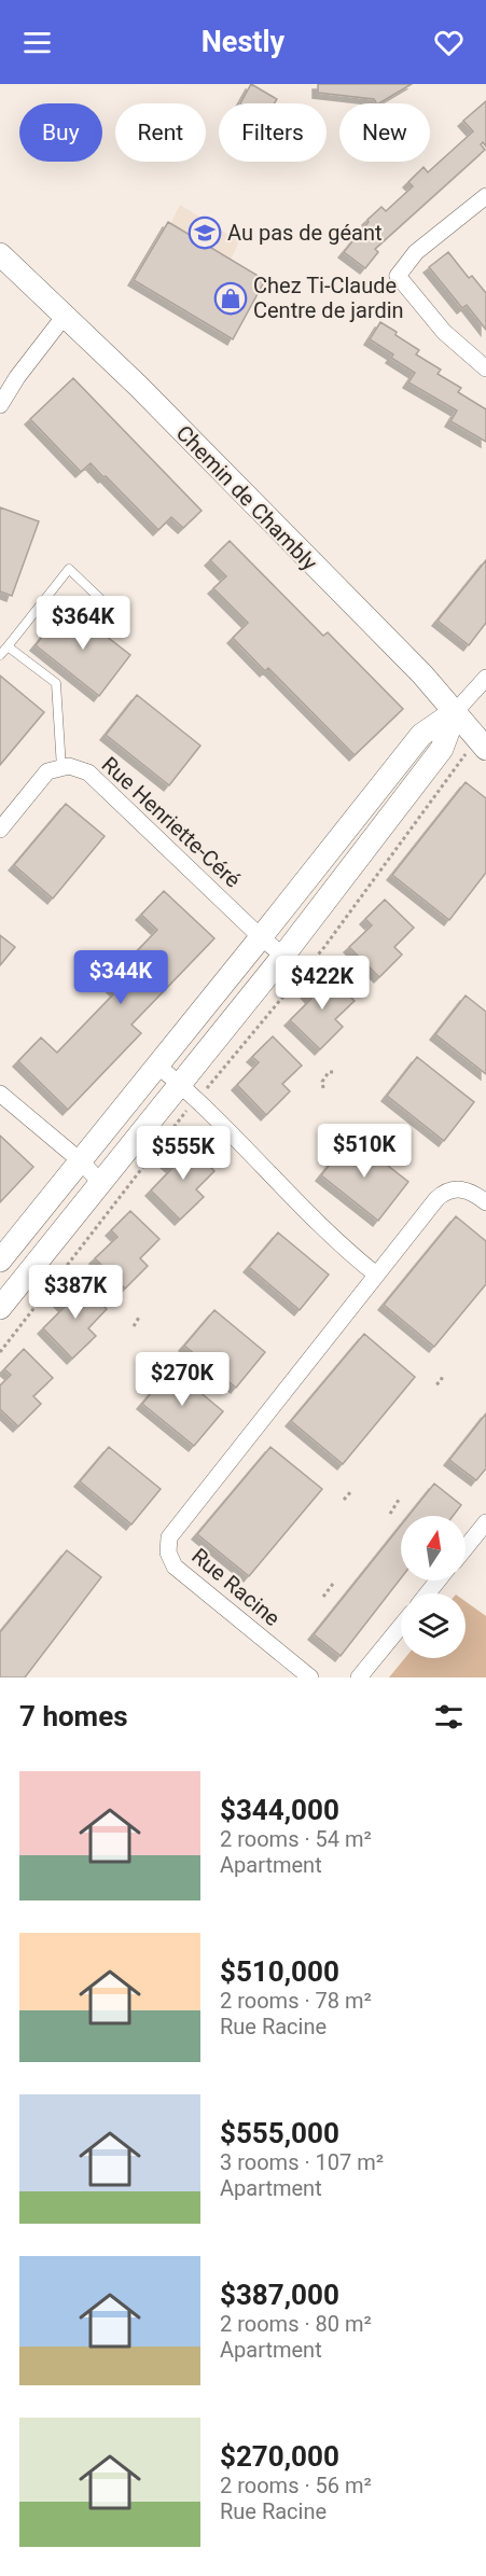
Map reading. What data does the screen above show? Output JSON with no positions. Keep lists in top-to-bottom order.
{
  "streets": {
    "street": ["Chemin de Chambly", "Rue Henriette-Céré", "Rue Racine"]
  },
  "places": {
    "school or university": ["Au pas de géant"],
    "shop": ["Chez Ti-Claude Centre de jardin"]
  },
  "north": "top",
  "page": {
    "header": "Nestly",
    "chip": [
      "Buy",
      "Rent",
      "Filters",
      "New"
    ],
    "price": [
      "$364K",
      "$344K",
      "$422K",
      "$510K",
      "$555K",
      "$387K",
      "$270K"
    ],
    "heading": "7 homes",
    "list": [
      {
        "name": "$344,000",
        "note": "2 rooms · 54 m² · Apartment"
      },
      {
        "name": "$510,000",
        "note": "2 rooms · 78 m² · Rue Racine"
      },
      {
        "name": "$555,000",
        "note": "3 rooms · 107 m² · Apartment"
      },
      {
        "name": "$387,000",
        "note": "2 rooms · 80 m² · Apartment"
      },
      {
        "name": "$270,000",
        "note": "2 rooms · 56 m² · Rue Racine"
      }
    ]
  }
}
